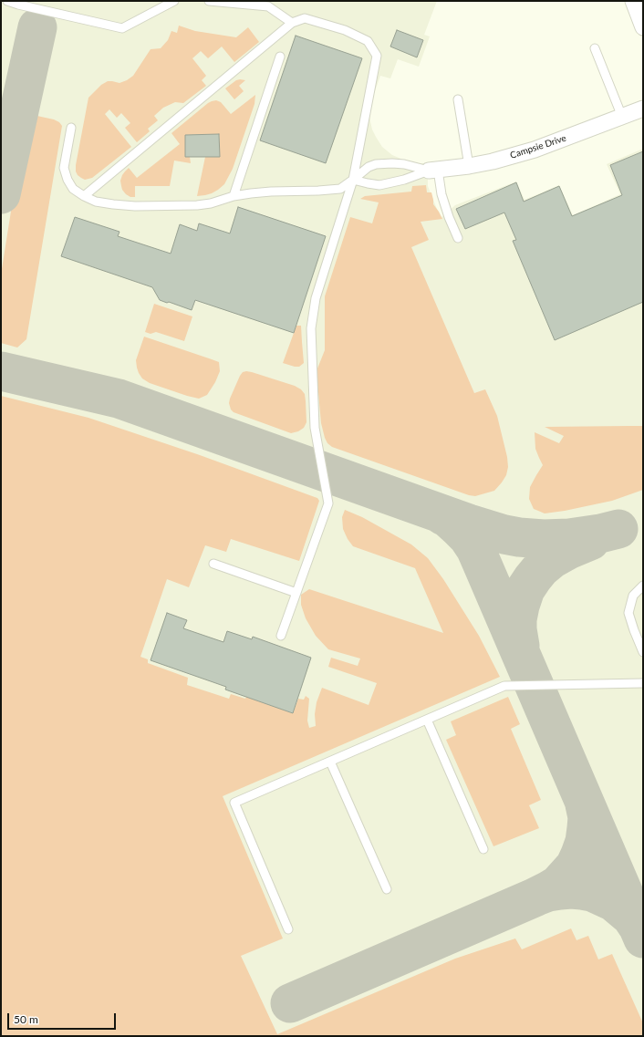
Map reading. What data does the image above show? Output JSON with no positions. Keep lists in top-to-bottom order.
{
  "streets": {
    "street": ["Campsie Drive"]
  },
  "scale_bar": "50 m"
}
